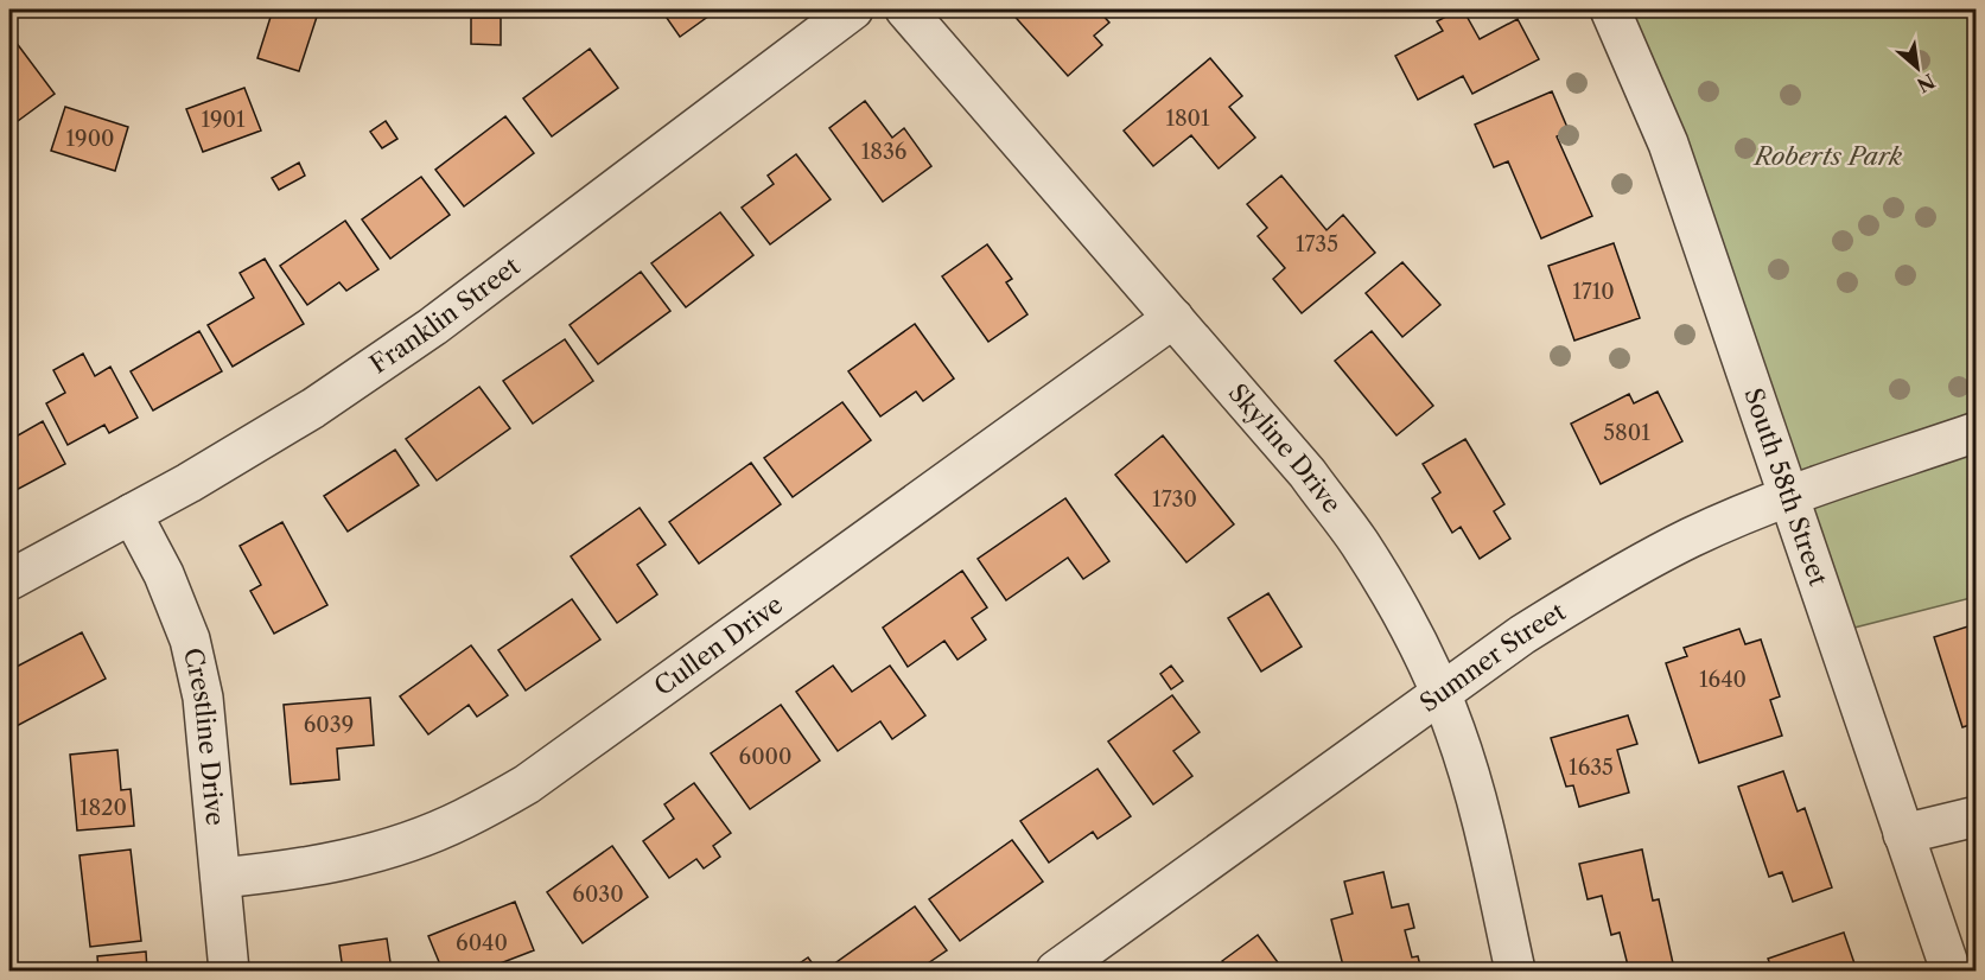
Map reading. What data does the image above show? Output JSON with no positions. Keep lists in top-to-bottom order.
{
  "streets": {
    "street": [
      "Franklin Street",
      "Skyline Drive",
      "South 58th Street",
      "Cullen Drive",
      "Sumner Street",
      "Crestline Drive"
    ]
  },
  "crossings": [
    ["Franklin Street", "Crestline Drive"],
    ["Skyline Drive", "Cullen Drive"],
    ["Skyline Drive", "Sumner Street"],
    ["South 58th Street", "Sumner Street"],
    ["Cullen Drive", "Crestline Drive"]
  ],
  "parks": ["Roberts Park"],
  "house_numbers": [
    "1801",
    "1901",
    "1900",
    "1836",
    "1735",
    "1710",
    "5801",
    "1730",
    "1640",
    "6039",
    "6000",
    "1635",
    "1820",
    "6030",
    "6040"
  ],
  "north": "bottom right"
}
